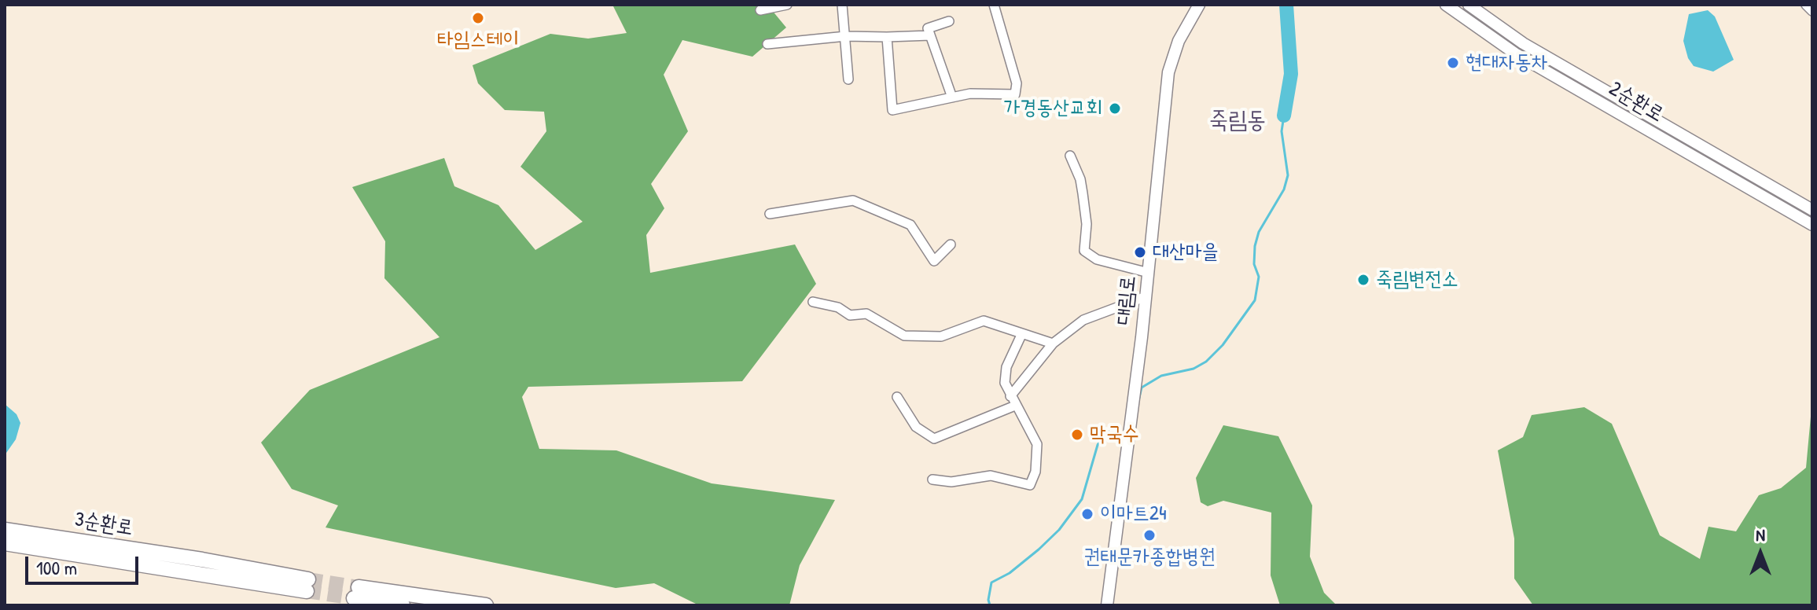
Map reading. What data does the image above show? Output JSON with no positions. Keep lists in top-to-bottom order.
{
  "streets": {
    "highway": ["3순환로"],
    "street": ["2순환로", "대림로"]
  },
  "districts": ["죽림동"],
  "places": [
    "타임스테이",
    "현대자동차",
    "가경동산교회",
    "대산마을",
    "죽림변전소",
    "막국수",
    "이마트24",
    "권태문카종합병원"
  ],
  "scale_bar": "100 m",
  "north": "top"
}
